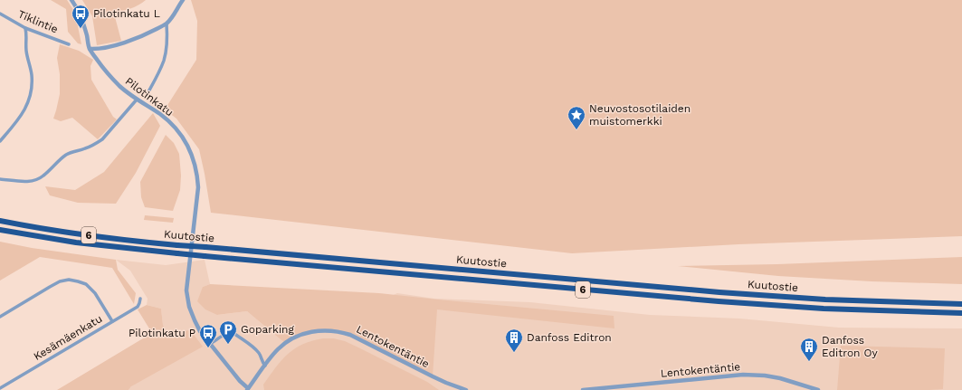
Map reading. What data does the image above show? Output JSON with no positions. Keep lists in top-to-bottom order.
{
  "streets": {
    "highway": ["6", "Kuutostie"],
    "street": [
      "Tiklintie",
      "Pilotinkatu",
      "Kesämäenkatu",
      "Lentokentäntie"
    ]
  },
  "crossings": [
    ["Pilotinkatu", "Lentokentäntie"]
  ],
  "places": {
    "bus stop": ["Pilotinkatu L", "Pilotinkatu P"],
    "place": ["Neuvostosotilaiden muistomerkki"],
    "parking": ["Goparking"],
    "building": ["Danfoss Editron", "Danfoss Editron Oy"]
  }
}
